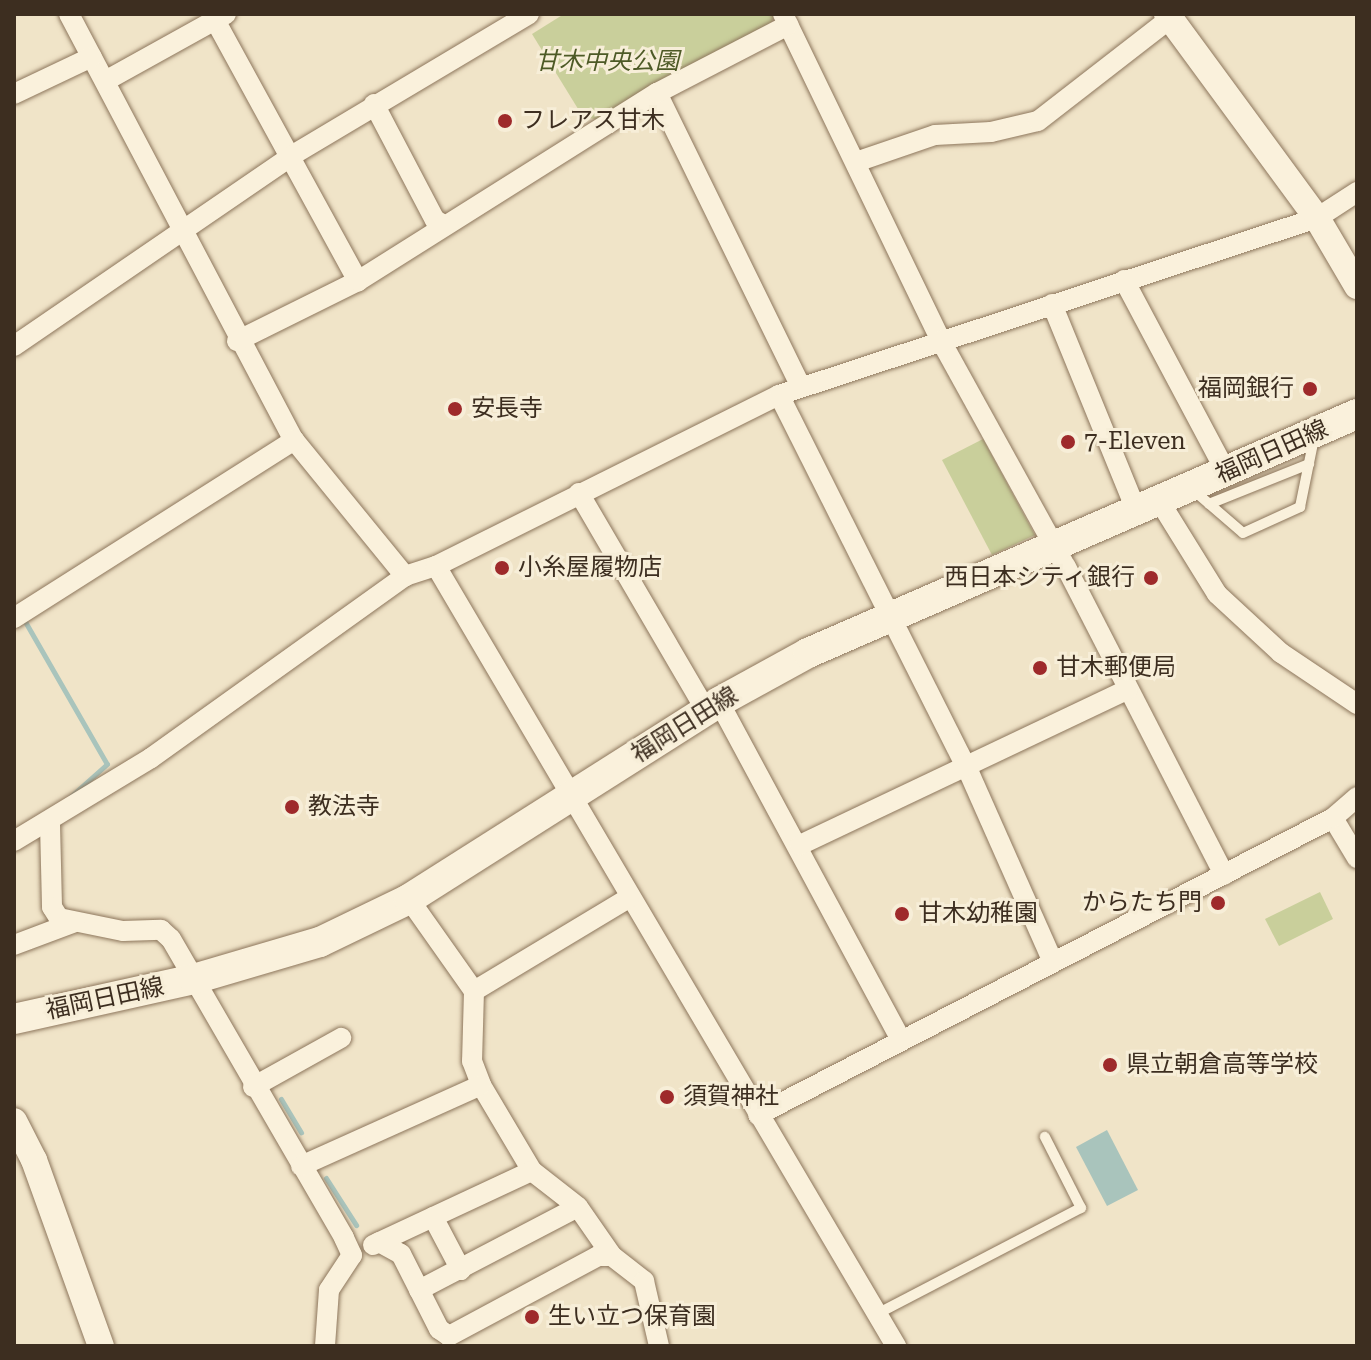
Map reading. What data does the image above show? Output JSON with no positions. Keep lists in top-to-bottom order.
{
  "streets": {
    "main road": ["福岡日田線"]
  },
  "parks": ["甘木中央公園"],
  "places": [
    "フレアス甘木",
    "福岡銀行",
    "安長寺",
    "7-Eleven",
    "小糸屋履物店",
    "西日本シティ銀行",
    "甘木郵便局",
    "教法寺",
    "からたち門",
    "甘木幼稚園",
    "県立朝倉高等学校",
    "須賀神社",
    "生い立つ保育園"
  ]
}
